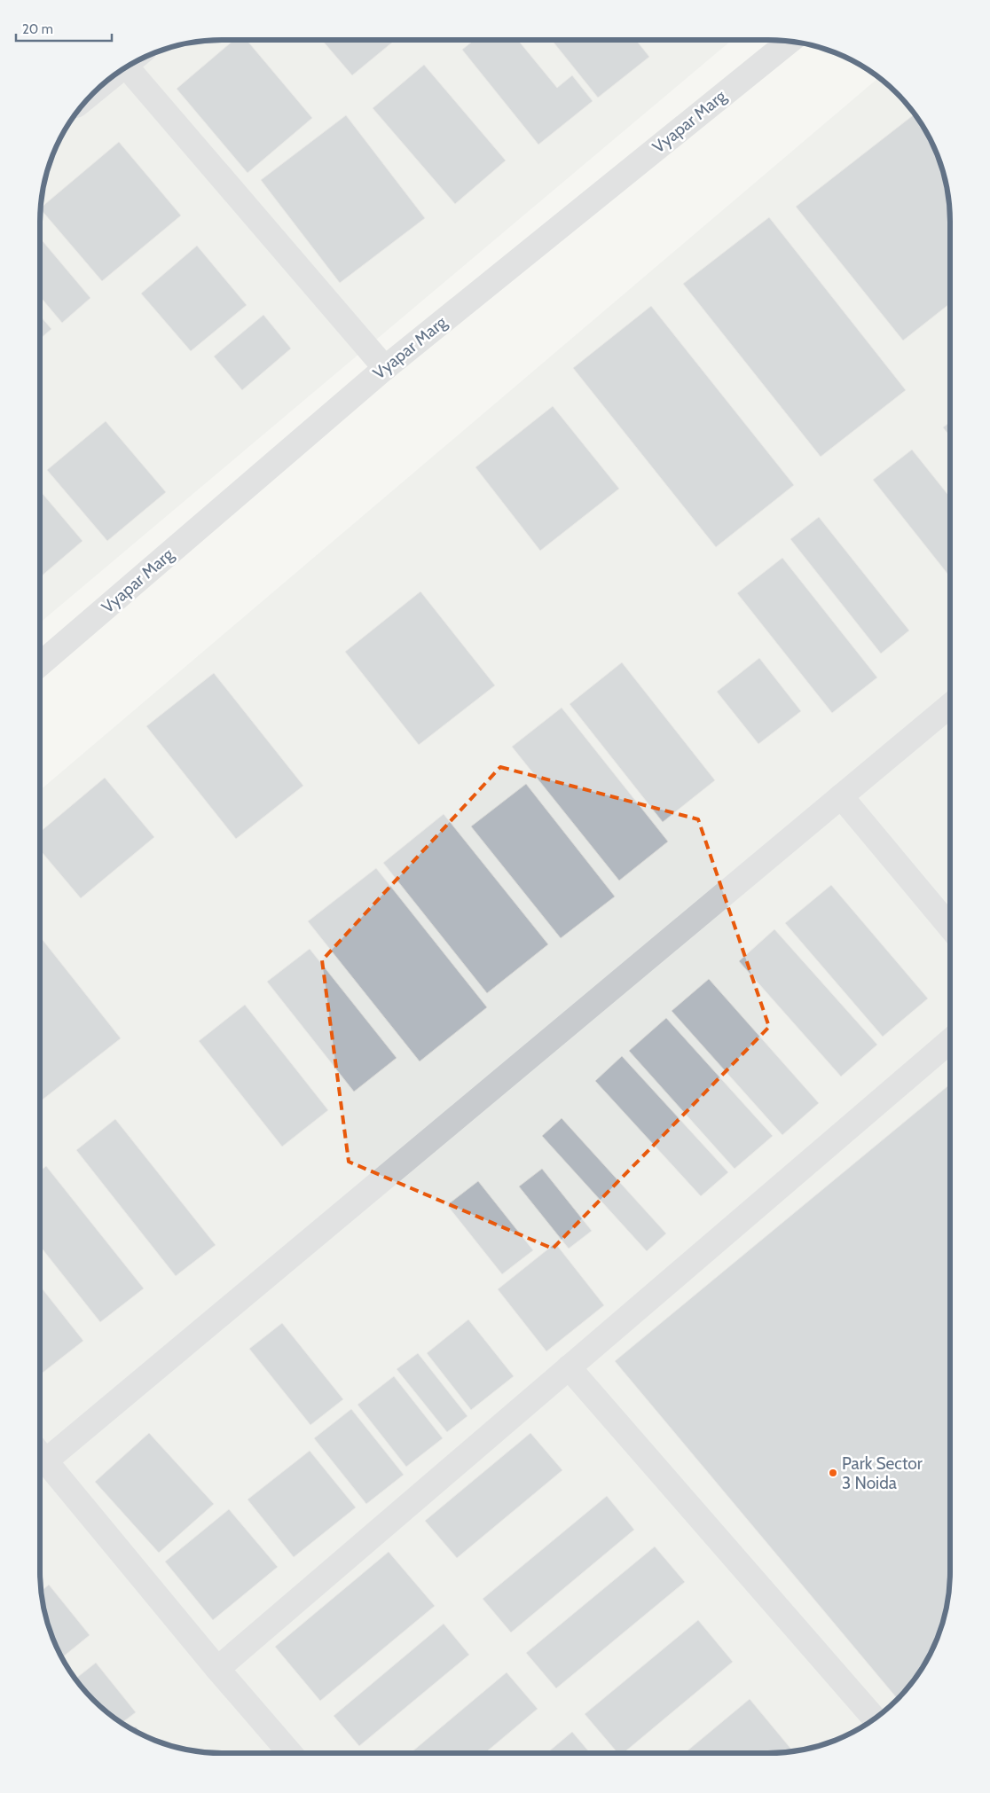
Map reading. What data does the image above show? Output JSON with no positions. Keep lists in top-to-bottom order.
{
  "streets": {
    "street": ["Vyapar Marg"]
  },
  "places": ["Park Sector 3 Noida"],
  "scale_bar": "20 m"
}
